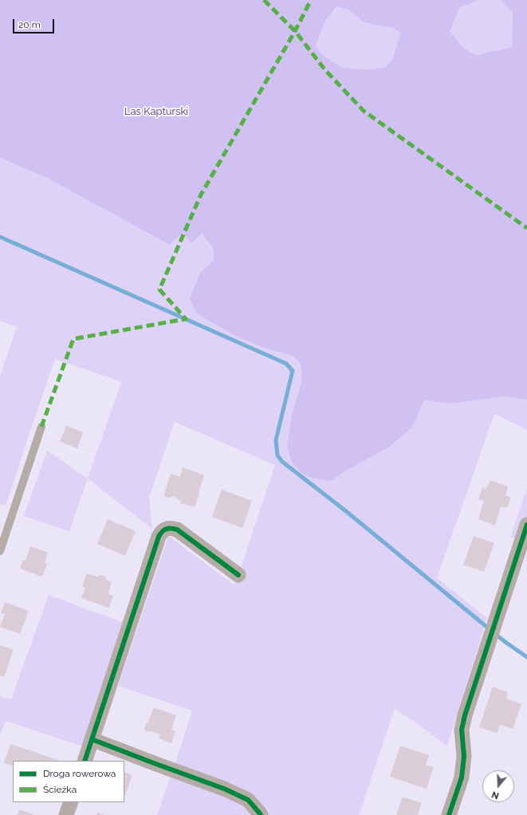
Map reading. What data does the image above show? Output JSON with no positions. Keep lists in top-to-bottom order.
{
  "parks": ["Las Kapturski"],
  "legend": ["Droga rowerowa", "Ścieżka"],
  "scale_bar": "20 m",
  "north": "bottom"
}
